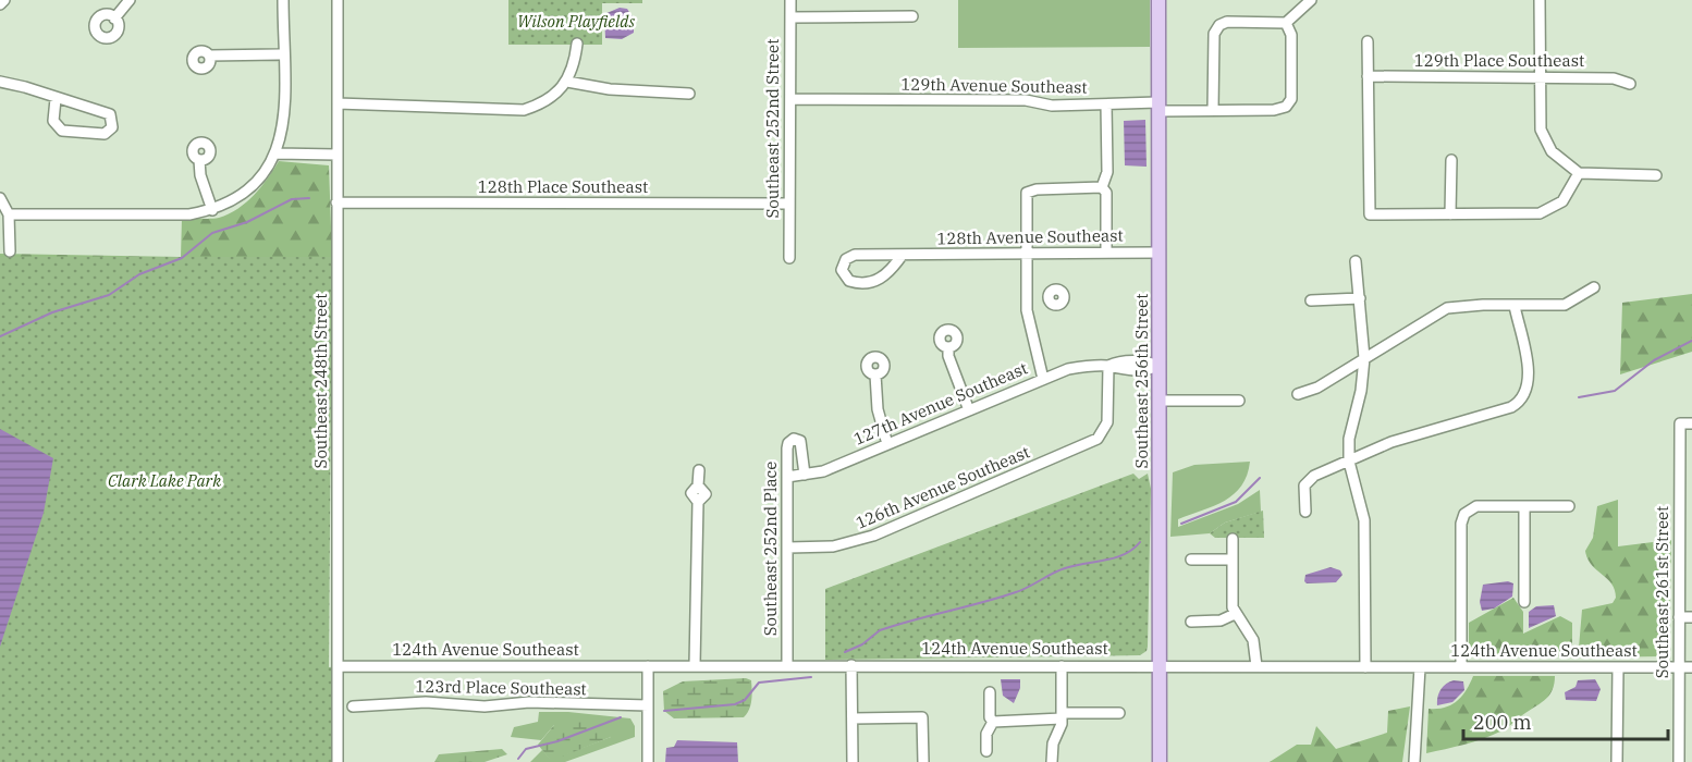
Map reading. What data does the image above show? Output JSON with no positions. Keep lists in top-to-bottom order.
{
  "streets": {
    "main road": ["Southeast 256th Street"],
    "street": [
      "129th Place Southeast",
      "129th Avenue Southeast",
      "Southeast 252nd Street",
      "128th Place Southeast",
      "128th Avenue Southeast",
      "Southeast 248th Street",
      "127th Avenue Southeast",
      "126th Avenue Southeast",
      "Southeast 252nd Place",
      "Southeast 261st Street",
      "124th Avenue Southeast",
      "123rd Place Southeast"
    ]
  },
  "crossings": [
    ["129th Avenue Southeast", "Southeast 252nd Street"],
    ["129th Avenue Southeast", "Southeast 256th Street"],
    ["Southeast 252nd Street", "128th Place Southeast"],
    ["128th Place Southeast", "Southeast 248th Street"],
    ["128th Avenue Southeast", "Southeast 256th Street"],
    ["Southeast 248th Street", "124th Avenue Southeast"],
    ["Southeast 256th Street", "127th Avenue Southeast"],
    ["Southeast 256th Street", "124th Avenue Southeast"],
    ["127th Avenue Southeast", "126th Avenue Southeast"],
    ["127th Avenue Southeast", "Southeast 252nd Place"],
    ["126th Avenue Southeast", "Southeast 252nd Place"],
    ["Southeast 252nd Place", "124th Avenue Southeast"],
    ["Southeast 261st Street", "124th Avenue Southeast"]
  ],
  "parks": ["Wilson Playfields", "Clark Lake Park"],
  "scale_bar": "200 m"
}
